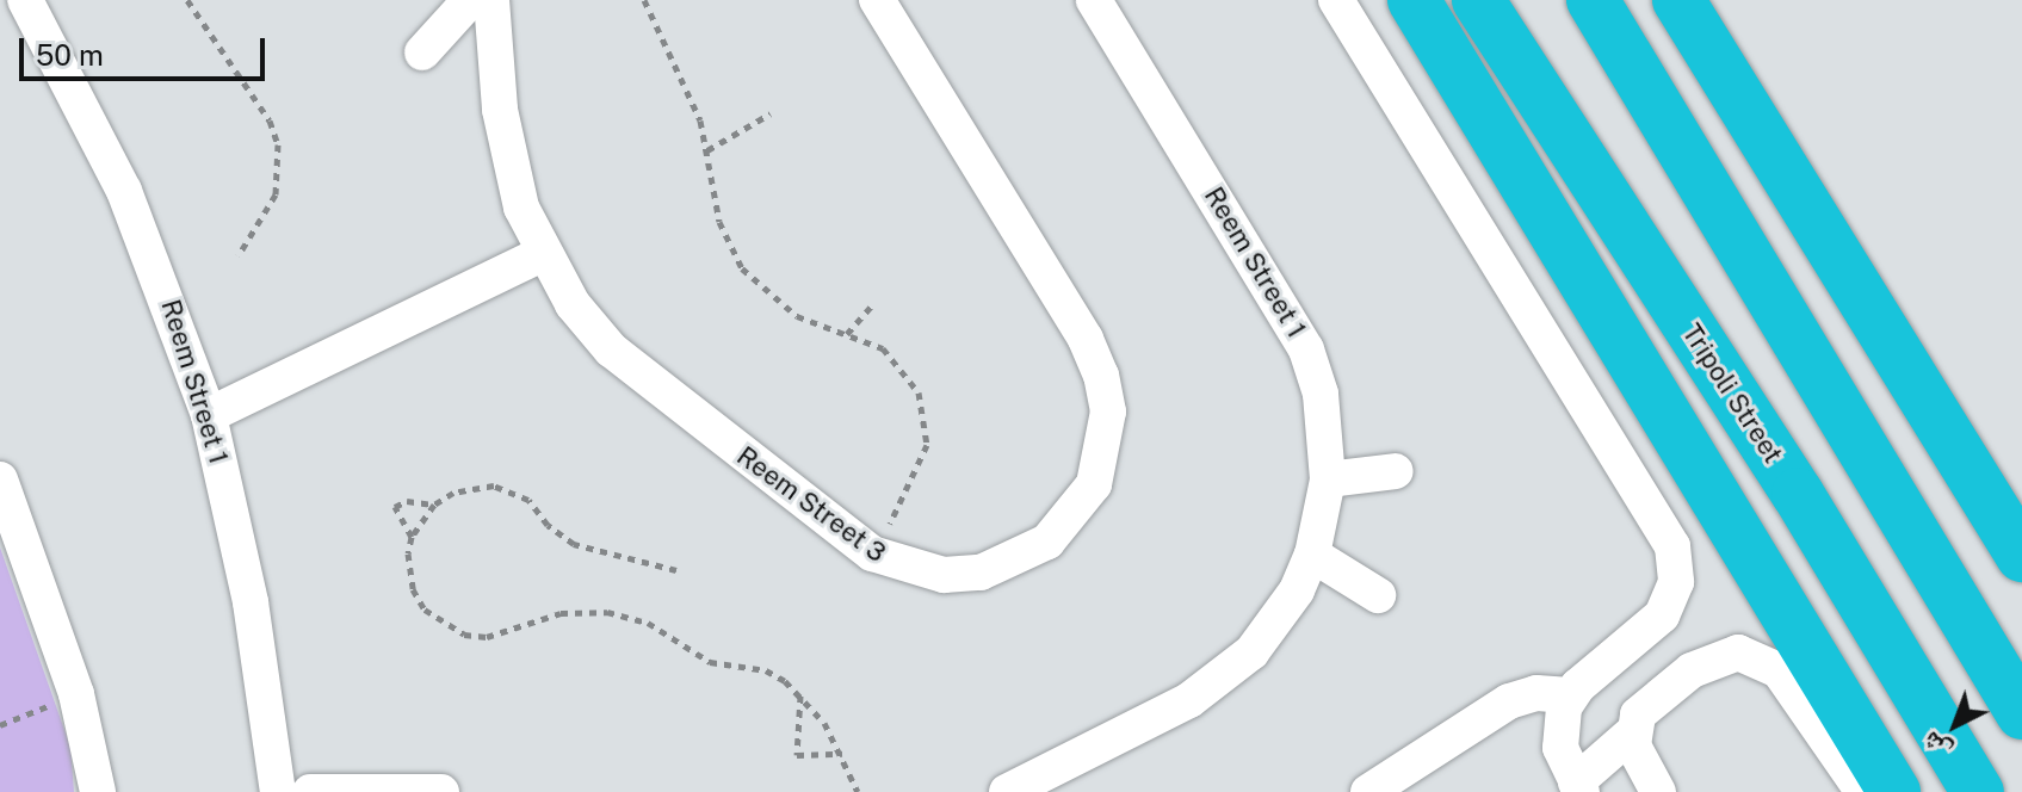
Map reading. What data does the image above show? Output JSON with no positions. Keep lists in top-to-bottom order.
{
  "streets": {
    "highway": ["Tripoli Street"],
    "street": ["Reem Street 1", "Reem Street 3"]
  },
  "scale_bar": "50 m",
  "north": "bottom left"
}
